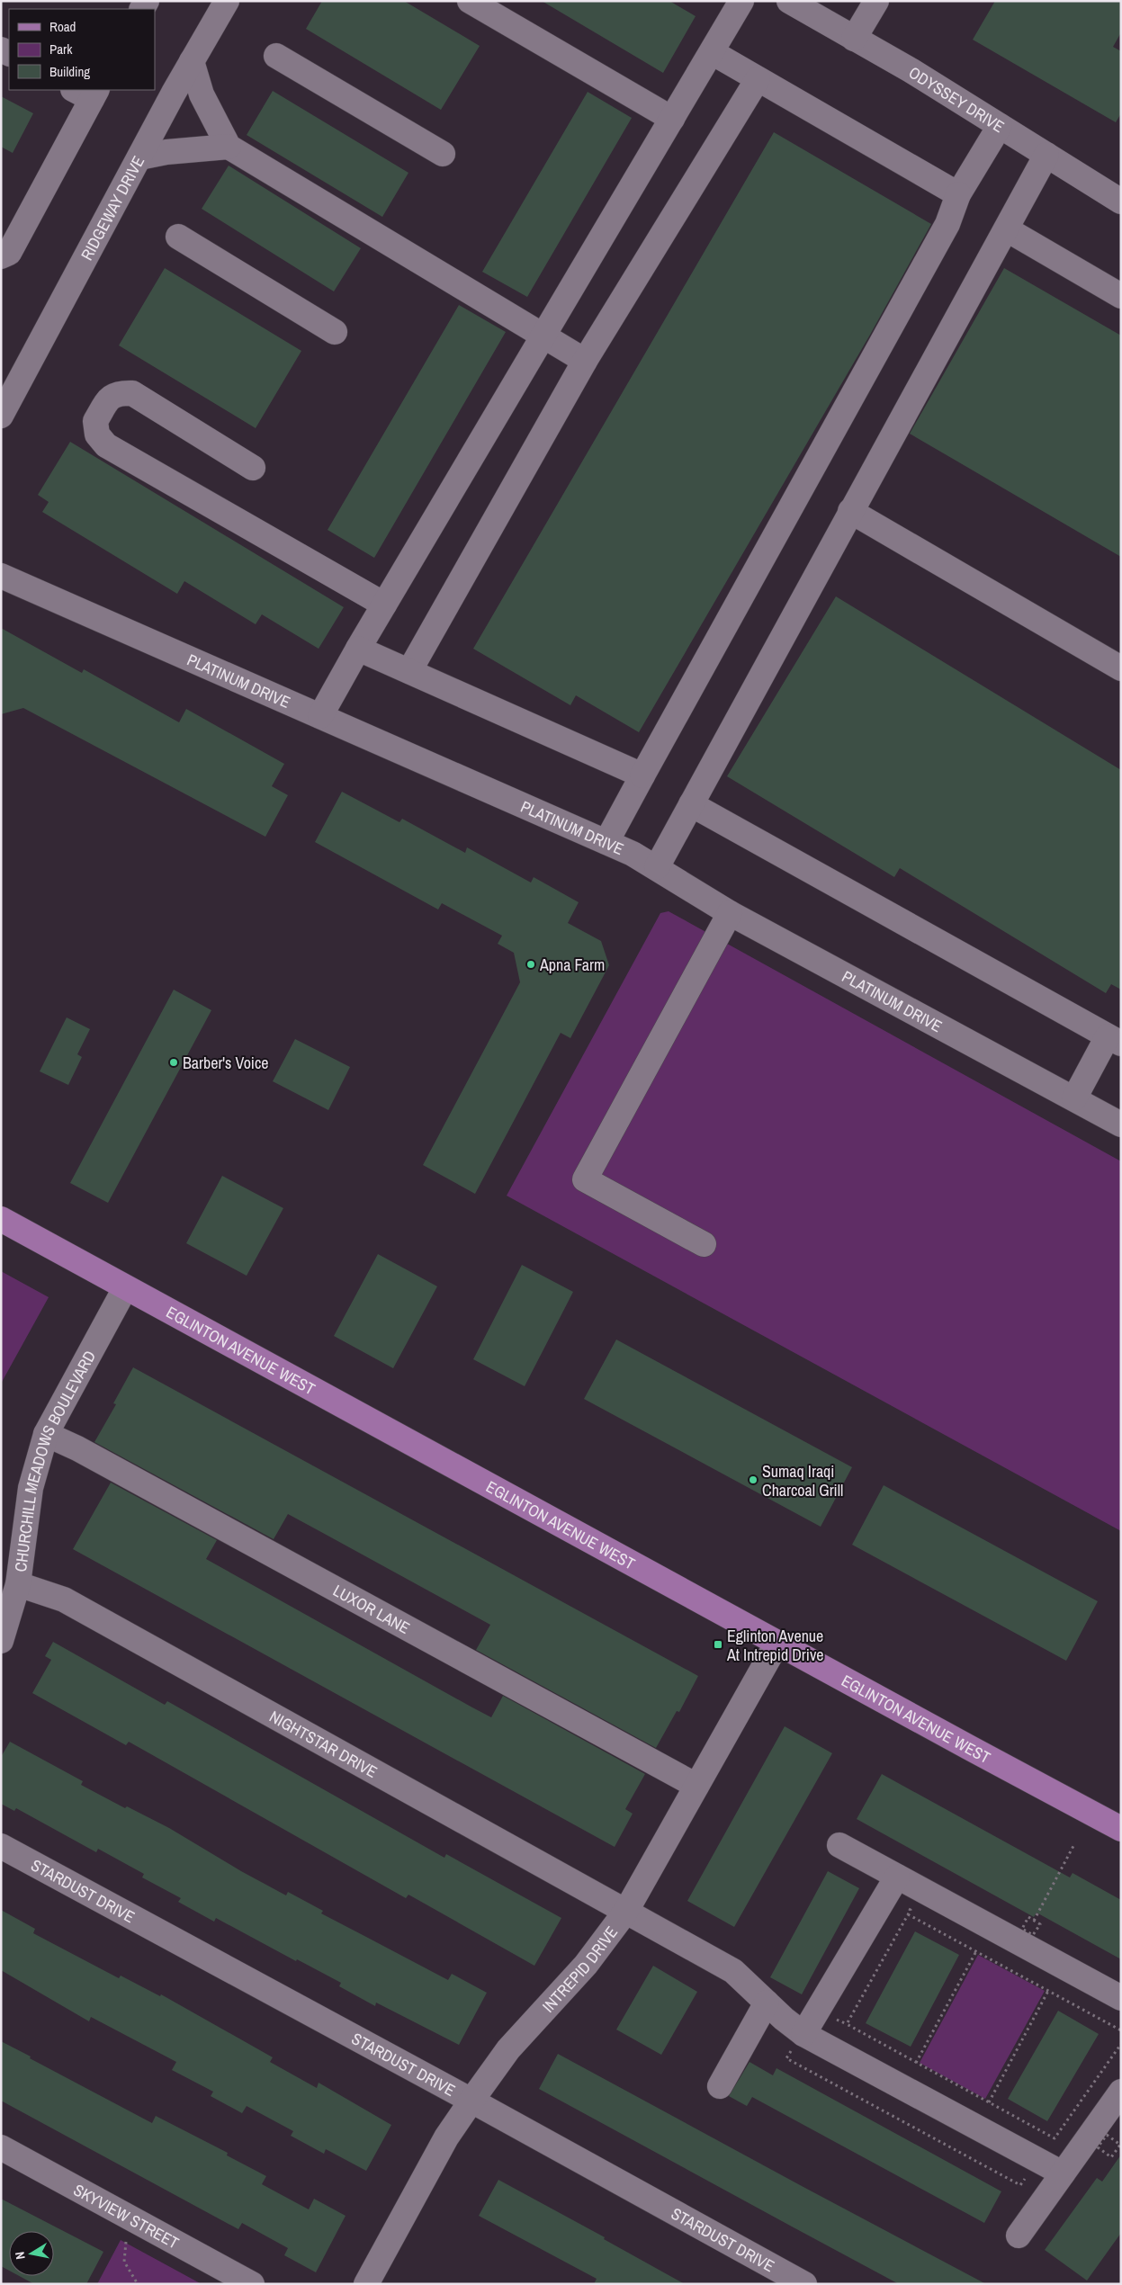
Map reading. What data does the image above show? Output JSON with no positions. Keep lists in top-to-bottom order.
{
  "streets": {
    "main road": ["EGLINTON AVENUE WEST"],
    "street": [
      "ODYSSEY DRIVE",
      "RIDGEWAY DRIVE",
      "PLATINUM DRIVE",
      "CHURCHILL MEADOWS BOULEVARD",
      "LUXOR LANE",
      "NIGHTSTAR DRIVE",
      "STARDUST DRIVE",
      "INTREPID DRIVE",
      "SKYVIEW STREET"
    ]
  },
  "crossings": [
    ["EGLINTON AVENUE WEST", "CHURCHILL MEADOWS BOULEVARD"],
    ["EGLINTON AVENUE WEST", "INTREPID DRIVE"],
    ["CHURCHILL MEADOWS BOULEVARD", "LUXOR LANE"],
    ["CHURCHILL MEADOWS BOULEVARD", "NIGHTSTAR DRIVE"],
    ["LUXOR LANE", "INTREPID DRIVE"],
    ["NIGHTSTAR DRIVE", "INTREPID DRIVE"],
    ["STARDUST DRIVE", "INTREPID DRIVE"]
  ],
  "places": {
    "other": ["Apna Farm", "Barber's Voice", "Sumaq Iraqi Charcoal Grill"],
    "transit": ["Eglinton Avenue At Intrepid Drive"]
  },
  "legend": ["Road", "Park", "Building"],
  "north": "left"
}
